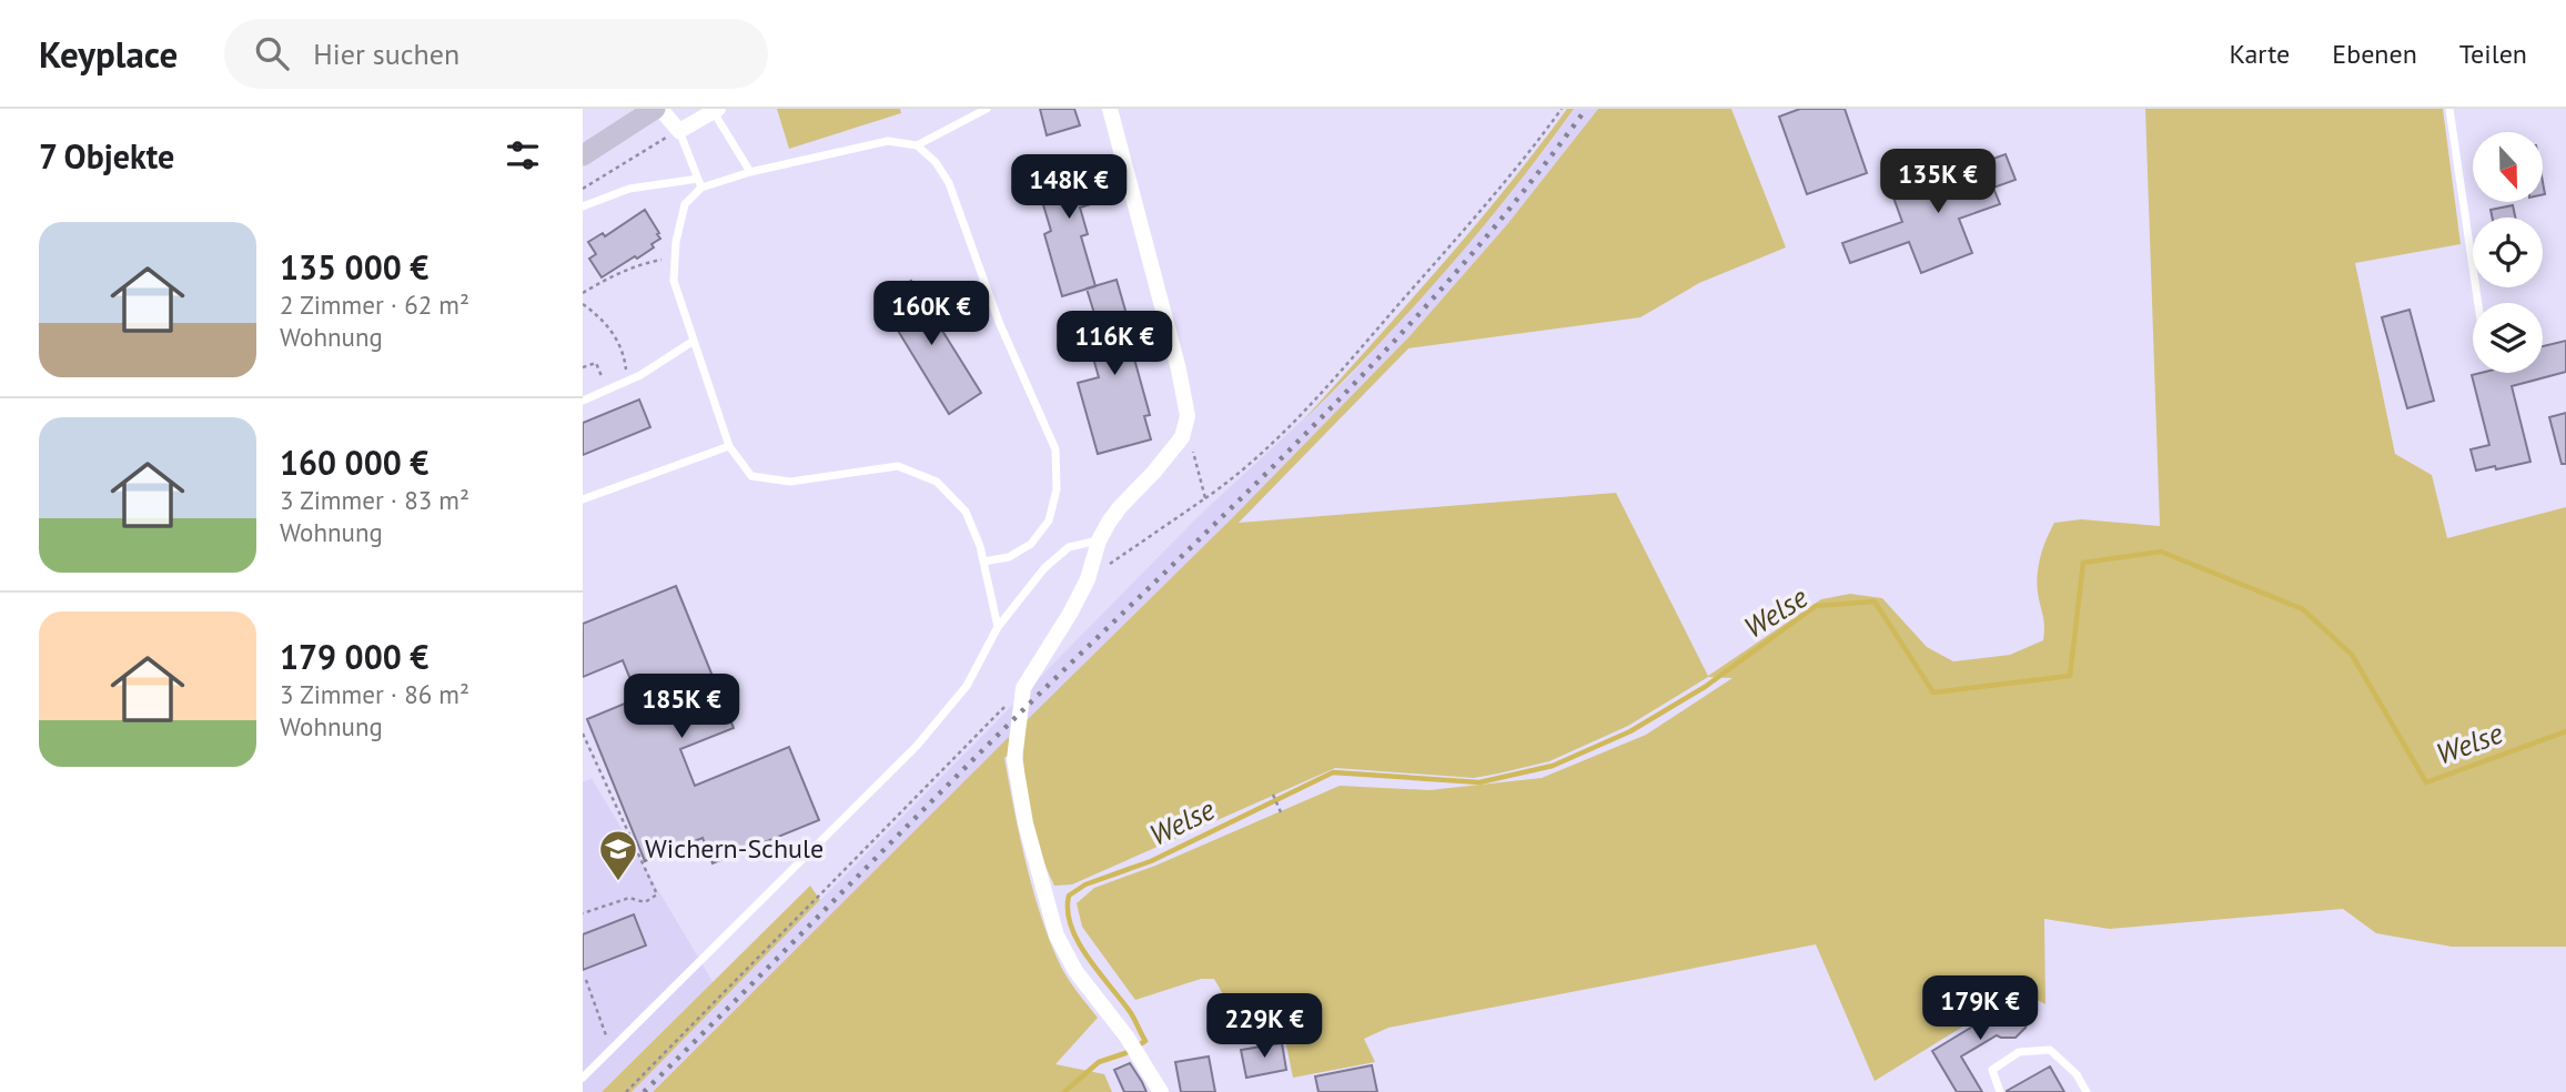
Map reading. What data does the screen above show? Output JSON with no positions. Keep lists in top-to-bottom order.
{
  "water": ["Welse"],
  "places": {
    "school or university": ["Wichern-Schule"]
  },
  "north": "bottom",
  "page": {
    "header": "Keyplace",
    "search": "Hier suchen",
    "nav": ["Karte", "Ebenen", "Teilen"],
    "heading": "7 Objekte",
    "price": [
      "135K €",
      "148K €",
      "160K €",
      "116K €",
      "185K €",
      "179K €",
      "229K €"
    ],
    "list": [
      {
        "name": "135 000 €",
        "note": "2 Zimmer · 62 m² · Wohnung"
      },
      {
        "name": "160 000 €",
        "note": "3 Zimmer · 83 m² · Wohnung"
      },
      {
        "name": "179 000 €",
        "note": "3 Zimmer · 86 m² · Wohnung"
      }
    ]
  }
}
